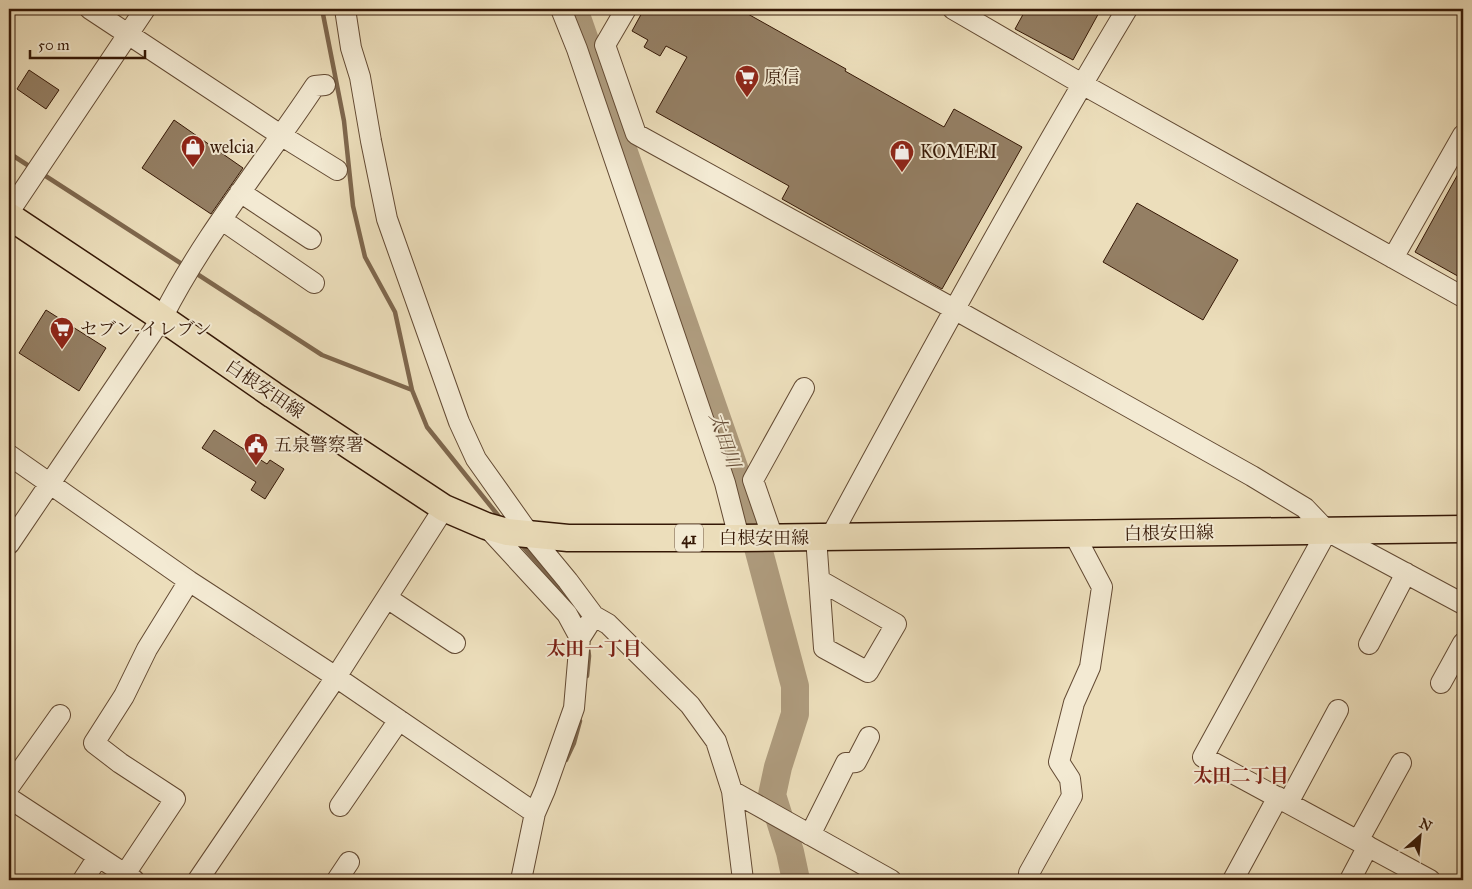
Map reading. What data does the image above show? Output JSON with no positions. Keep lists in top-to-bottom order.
{
  "streets": {
    "main road": ["白根安田線", "41"]
  },
  "districts": ["太田一丁目", "太田二丁目"],
  "water": ["太田川"],
  "places": {
    "supermarket": ["原信", "セブン-イレブン"],
    "shop": ["welcia", "KOMERI"],
    "public building": ["五泉警察署"]
  },
  "scale_bar": "50 m",
  "north": "top right"
}
